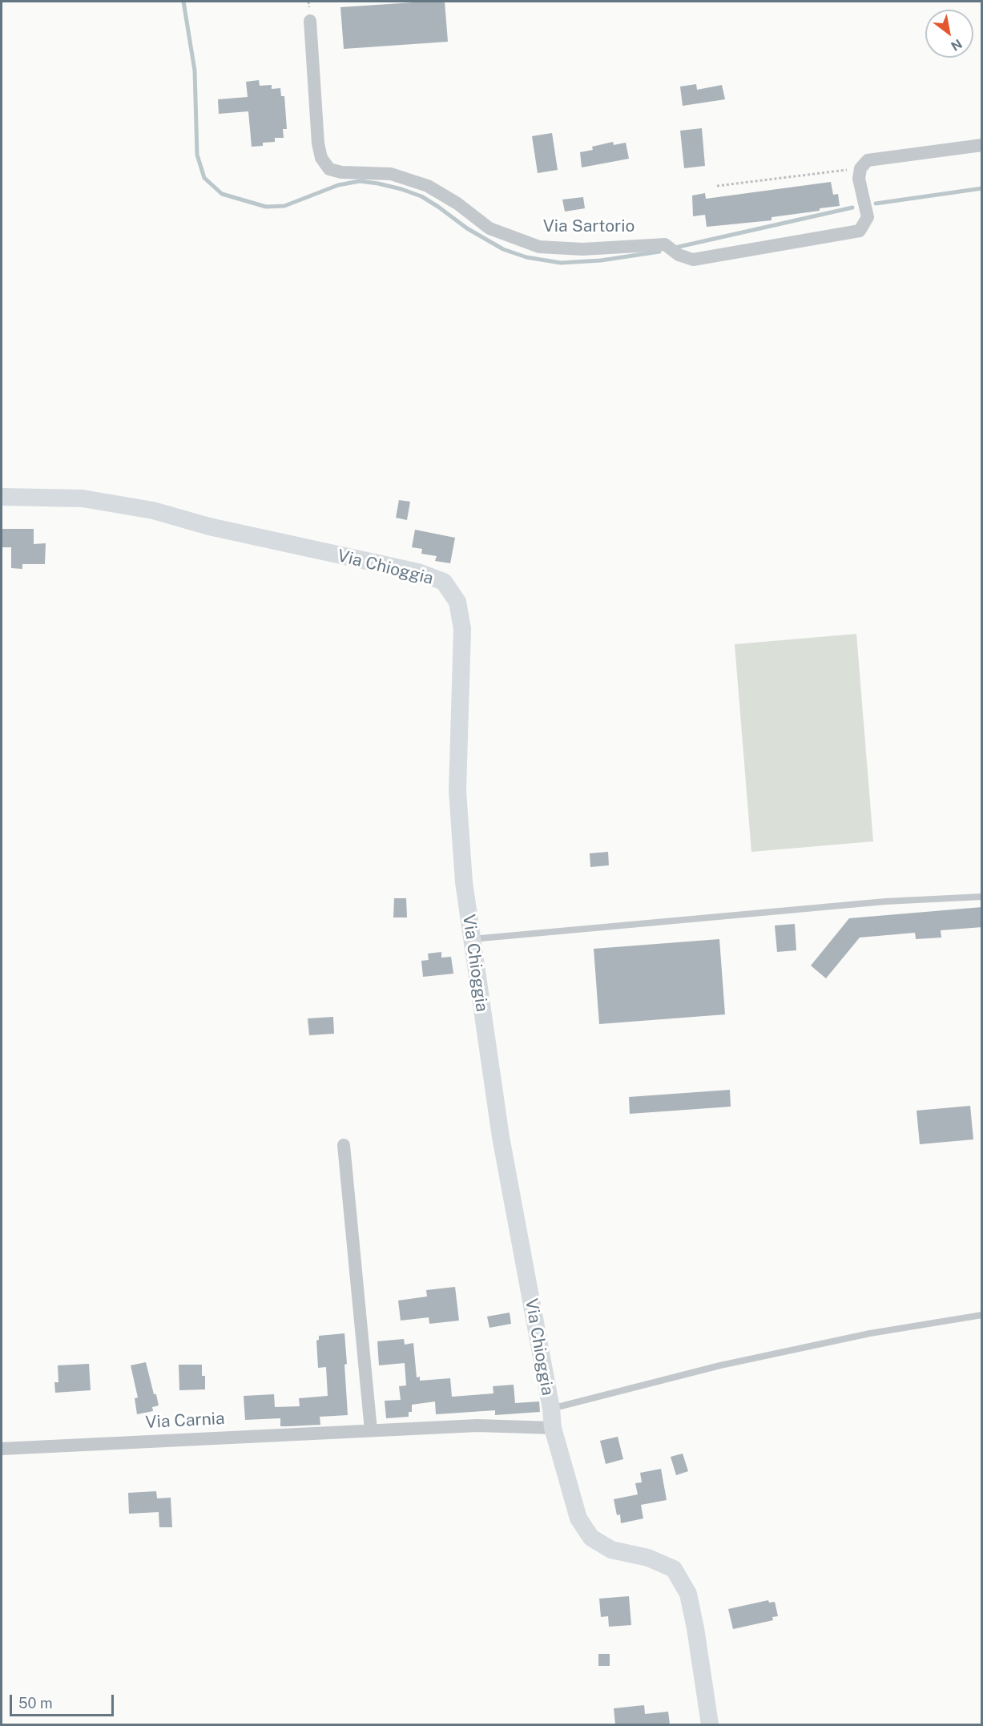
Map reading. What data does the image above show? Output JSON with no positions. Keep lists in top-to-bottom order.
{
  "streets": {
    "street": ["Via Sartorio", "Via Chioggia", "Via Carnia"]
  },
  "crossings": [
    ["Via Chioggia", "Via Carnia"]
  ],
  "scale_bar": "50 m",
  "north": "bottom right"
}
